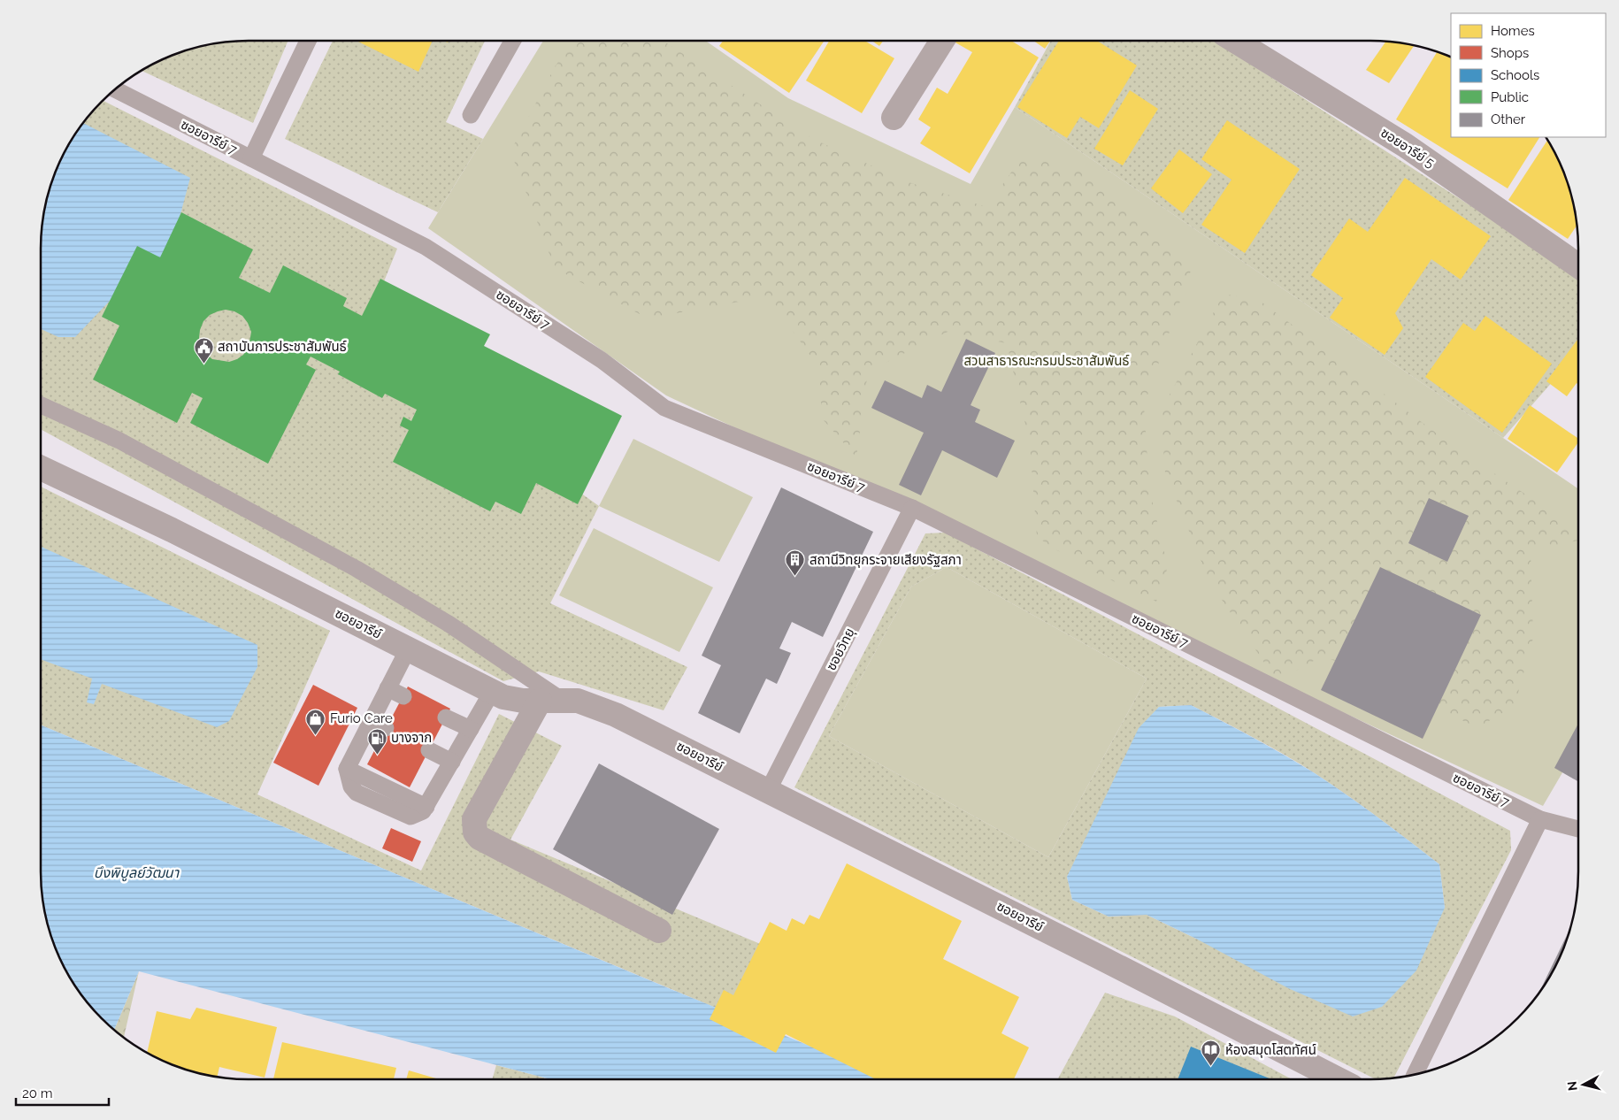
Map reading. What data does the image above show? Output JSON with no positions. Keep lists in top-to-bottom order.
{
  "streets": {
    "street": ["ซอยอารีย์ 5", "ซอยอารีย์"],
    "lane": ["ซอยอารีย์ 7", "ซอยวิทยุ"]
  },
  "crossings": [
    ["ซอยอารีย์ 7", "ซอยวิทยุ"],
    ["ซอยอารีย์", "ซอยวิทยุ"]
  ],
  "water": ["บึงพิบูลย์วัฒนา"],
  "parks": ["สวนสาธารณะกรมประชาสัมพันธ์"],
  "places": {
    "public building": ["สถาบันการประชาสัมพันธ์"],
    "building": ["สถานีวิทยุกระจายเสียงรัฐสภา"],
    "shop": ["Furio Care"],
    "fuel station": ["บางจาก"],
    "library": ["ห้องสมุดโสตทัศน์"]
  },
  "legend": [
    "Homes",
    "Shops",
    "Schools",
    "Public",
    "Other"
  ],
  "scale_bar": "20 m",
  "north": "left"
}
